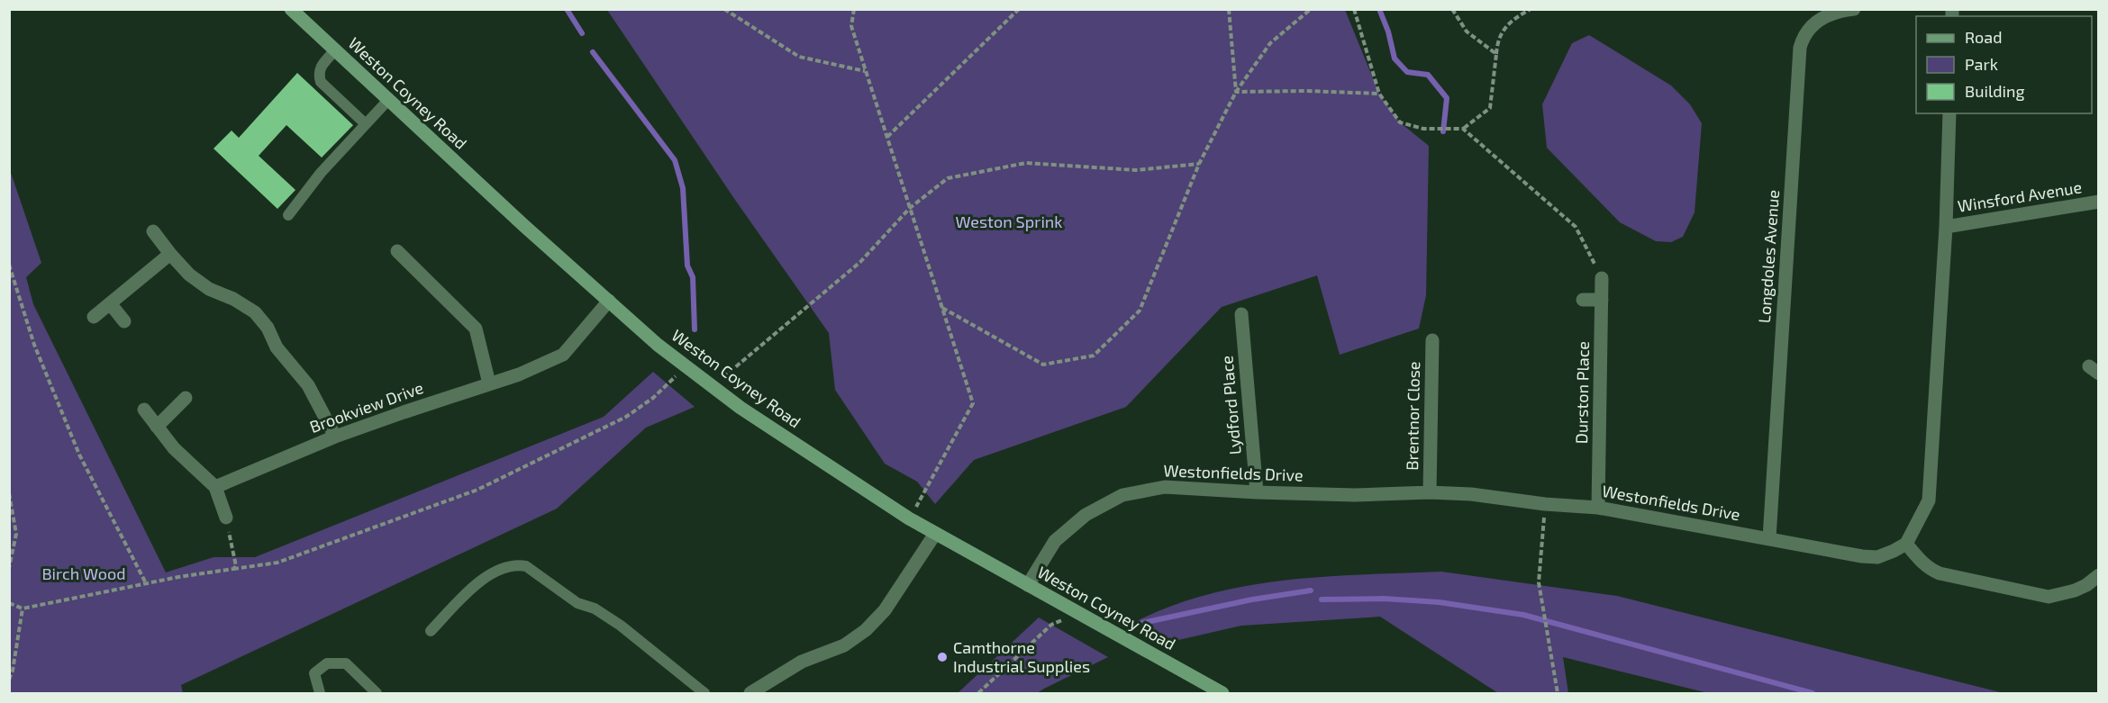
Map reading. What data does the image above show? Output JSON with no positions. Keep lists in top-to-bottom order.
{
  "streets": {
    "street": [
      "Weston Coyney Road",
      "Winsford Avenue",
      "Longdoles Avenue",
      "Durston Place",
      "Lydford Place",
      "Brookview Drive",
      "Brentnor Close",
      "Westonfields Drive"
    ]
  },
  "crossings": [
    ["Weston Coyney Road", "Brookview Drive"],
    ["Weston Coyney Road", "Westonfields Drive"],
    ["Longdoles Avenue", "Westonfields Drive"],
    ["Durston Place", "Westonfields Drive"],
    ["Lydford Place", "Westonfields Drive"],
    ["Brentnor Close", "Westonfields Drive"]
  ],
  "parks": ["Weston Sprink", "Birch Wood"],
  "places": ["Camthorne Industrial Supplies"],
  "legend": ["Road", "Park", "Building"]
}
